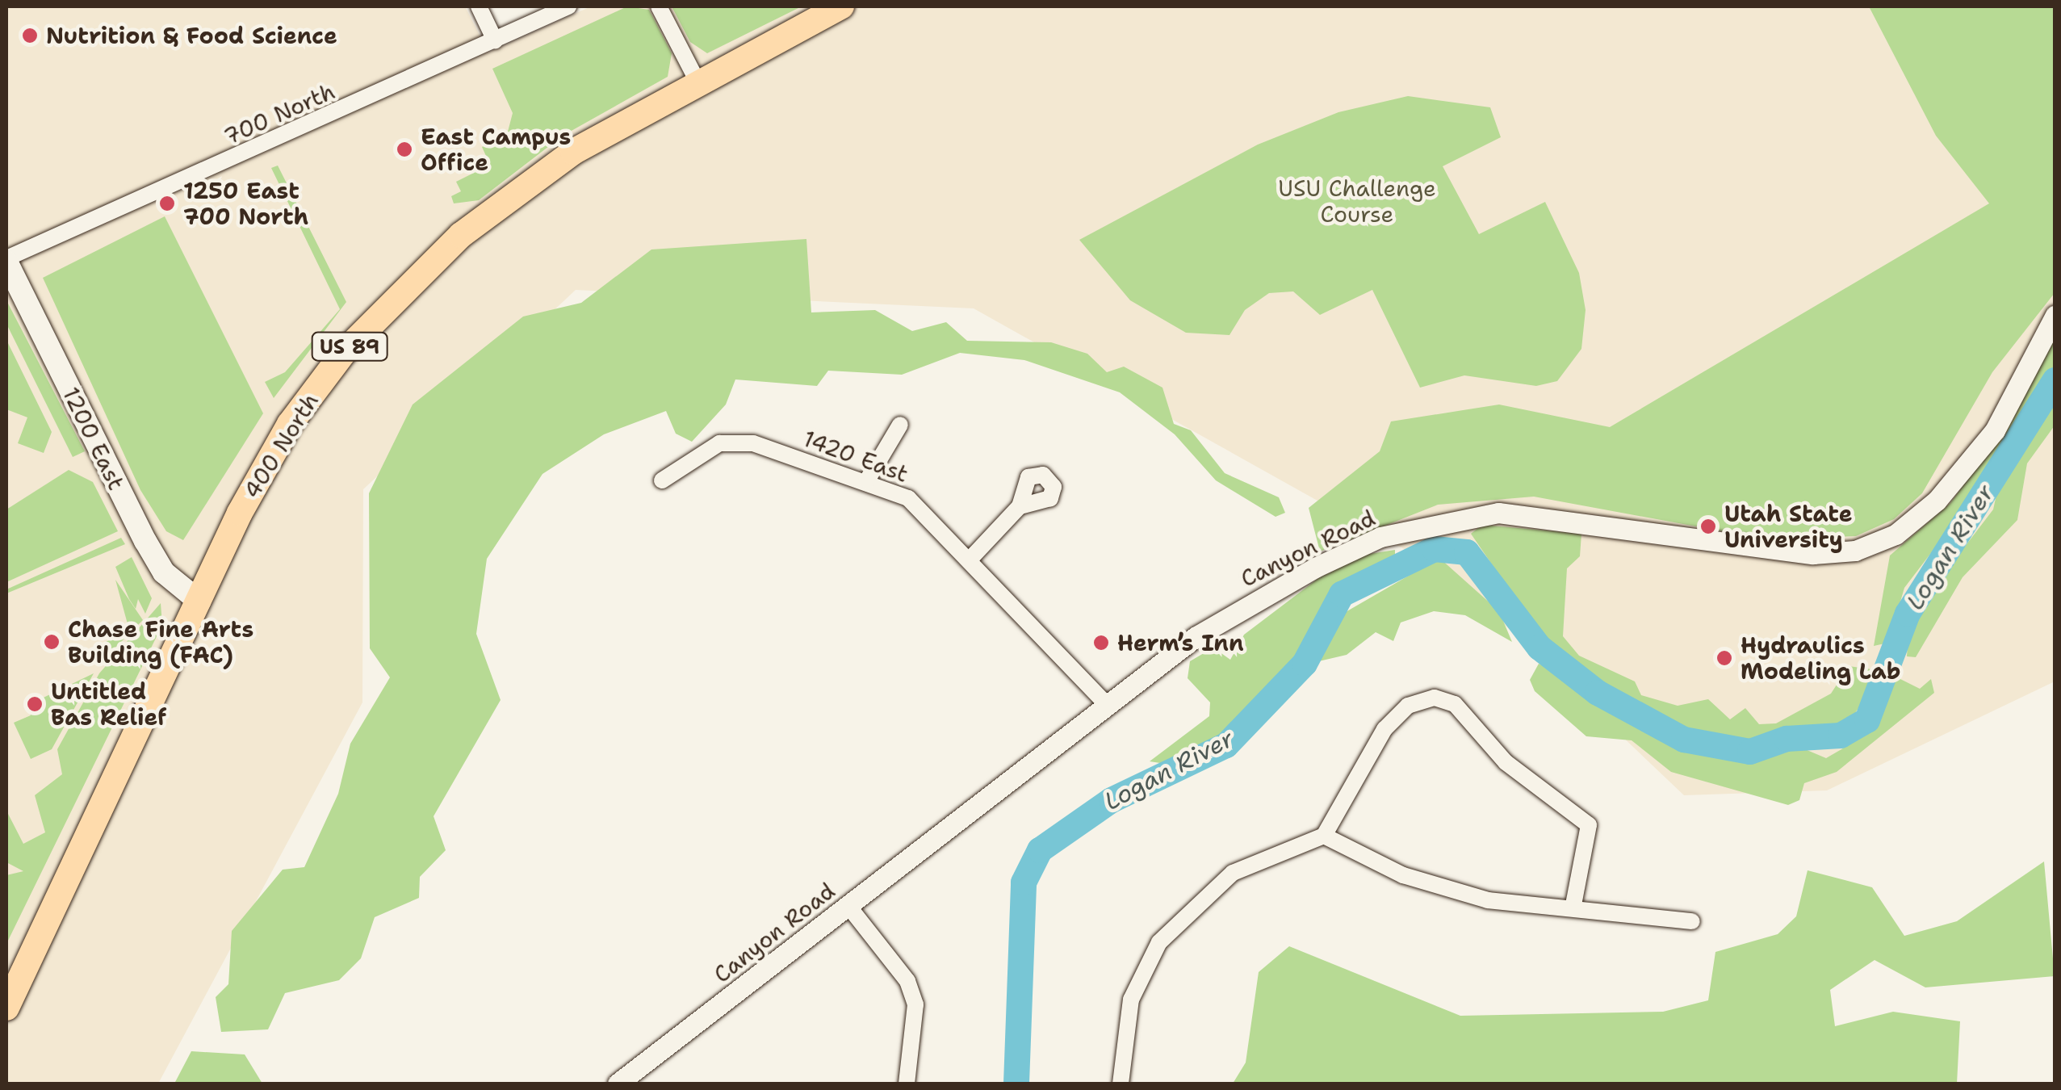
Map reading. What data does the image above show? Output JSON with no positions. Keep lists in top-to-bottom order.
{
  "streets": {
    "main road": ["US 89", "1200 East", "400 North"],
    "street": ["700 North", "1420 East", "Canyon Road"]
  },
  "crossings": [
    ["700 North", "1200 East"],
    ["1200 East", "400 North"],
    ["1420 East", "Canyon Road"]
  ],
  "water": ["Logan River"],
  "parks": ["USU Challenge Course"],
  "places": [
    "Nutrition & Food Science",
    "East Campus Office",
    "1250 East 700 North",
    "Utah State University",
    "Chase Fine Arts Building (FAC)",
    "Herm’s Inn",
    "Hydraulics Modeling Lab",
    "Untitled Bas Relief"
  ]
}
